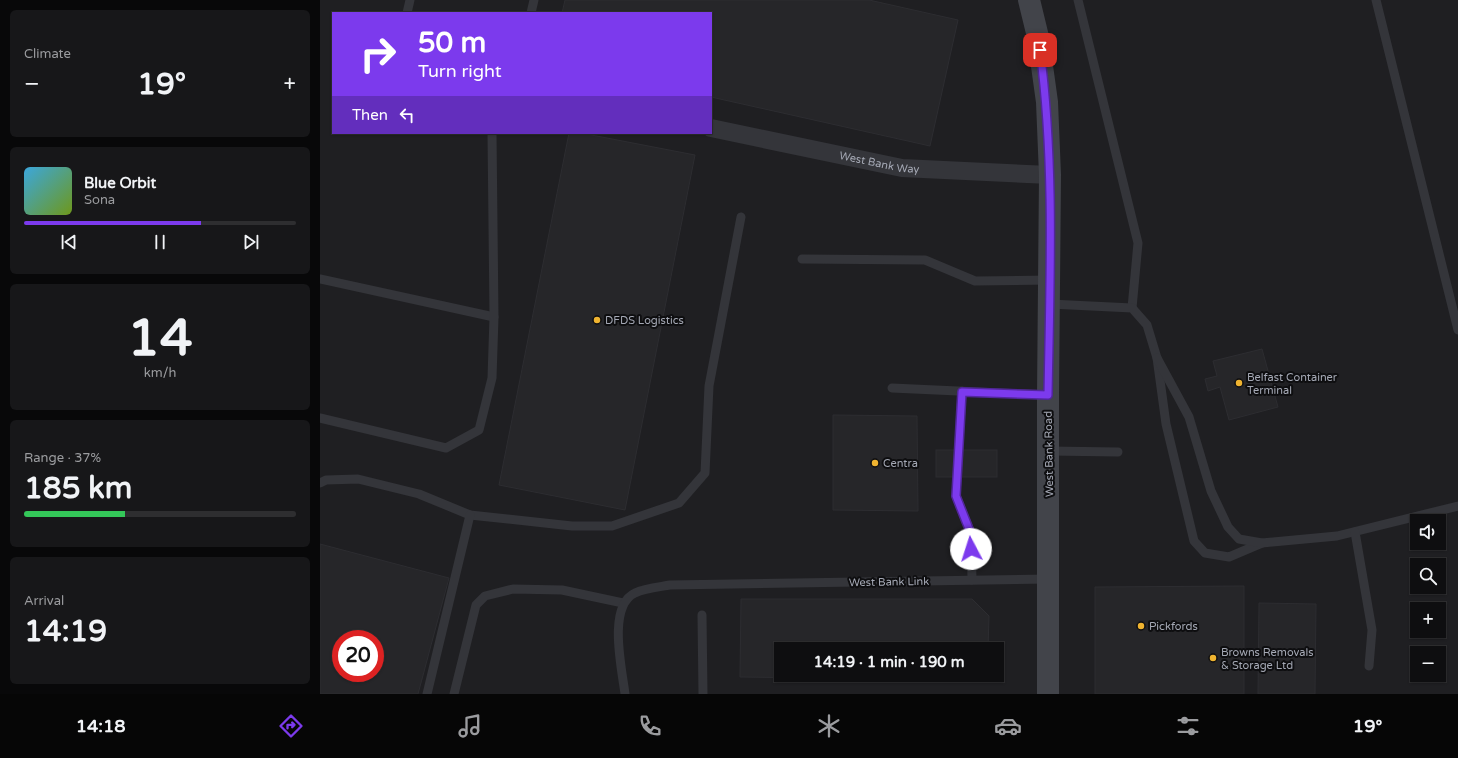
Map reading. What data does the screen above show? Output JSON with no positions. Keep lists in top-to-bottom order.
{
  "streets": {
    "street": ["West Bank Way", "West Bank Road"],
    "lane": ["West Bank Link"]
  },
  "crossings": [
    ["West Bank Way", "West Bank Road"],
    ["West Bank Road", "West Bank Link"]
  ],
  "places": [
    "DFDS Logistics",
    "Belfast Container Terminal",
    "Centra",
    "Pickfords",
    "Browns Removals & Storage Ltd"
  ],
  "page": {
    "tile": [
      "Climate",
      ["14", "km/h"],
      ["Range · 37%", "185 km"],
      ["Arrival", "14:19"]
    ],
    "turn": ["50 m", "Turn right"],
    "heat": ["−", "19°", "+"],
    "then": "Then",
    "song": ["Blue Orbit", "Sona"],
    "map_buttons": ["+", "−"],
    "limit": "20",
    "trip": "14:19 · 1 min · 190 m",
    "tabs": ["14:18", "19°"]
  }
}
